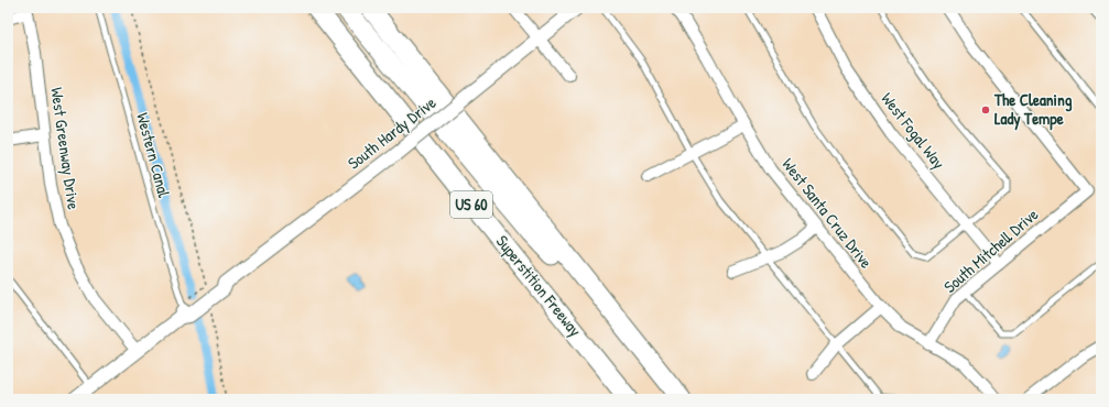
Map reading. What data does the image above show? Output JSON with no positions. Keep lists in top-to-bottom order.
{
  "streets": {
    "highway": ["US 60", "Superstition Freeway"],
    "street": [
      "West Fogal Way",
      "South Hardy Drive",
      "West Greenway Drive",
      "West Santa Cruz Drive",
      "South Mitchell Drive"
    ],
    "lane": ["Western Canal"]
  },
  "crossings": [
    ["West Fogal Way", "South Mitchell Drive"],
    ["South Hardy Drive", "West Greenway Drive"],
    ["South Hardy Drive", "Western Canal"],
    ["West Santa Cruz Drive", "South Mitchell Drive"]
  ],
  "places": ["The Cleaning Lady Tempe"]
}
